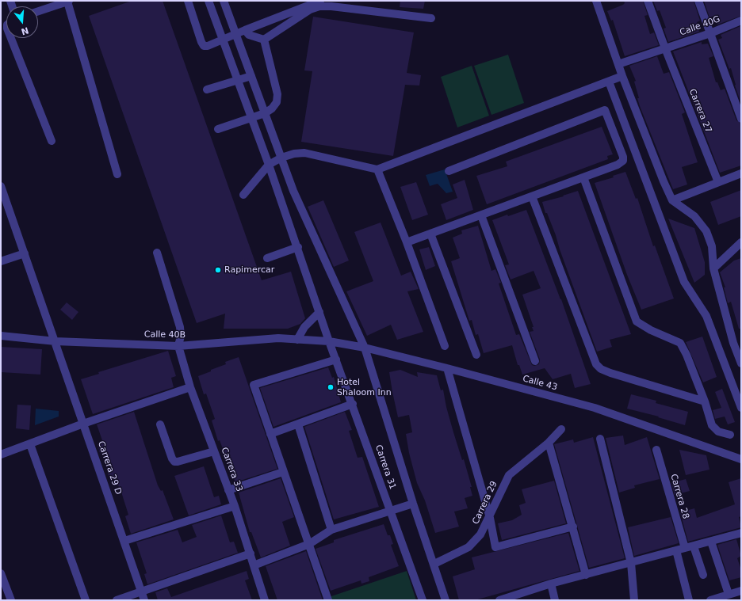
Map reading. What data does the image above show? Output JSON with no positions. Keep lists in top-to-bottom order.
{
  "streets": {
    "street": [
      "Calle 40G",
      "Carrera 27",
      "Calle 40B",
      "Calle 43",
      "Carrera 31",
      "Carrera 29 D",
      "Carrera 33",
      "Carrera 28",
      "Carrera 29"
    ]
  },
  "crossings": [
    ["Calle 40G", "Carrera 27"],
    ["Calle 40B", "Calle 43"],
    ["Calle 40B", "Carrera 31"],
    ["Calle 40B", "Carrera 29 D"],
    ["Calle 40B", "Carrera 33"],
    ["Calle 43", "Carrera 31"],
    ["Carrera 31", "Carrera 29"]
  ],
  "places": ["Rapimercar", "Hotel Shaloom Inn"],
  "north": "bottom"
}
